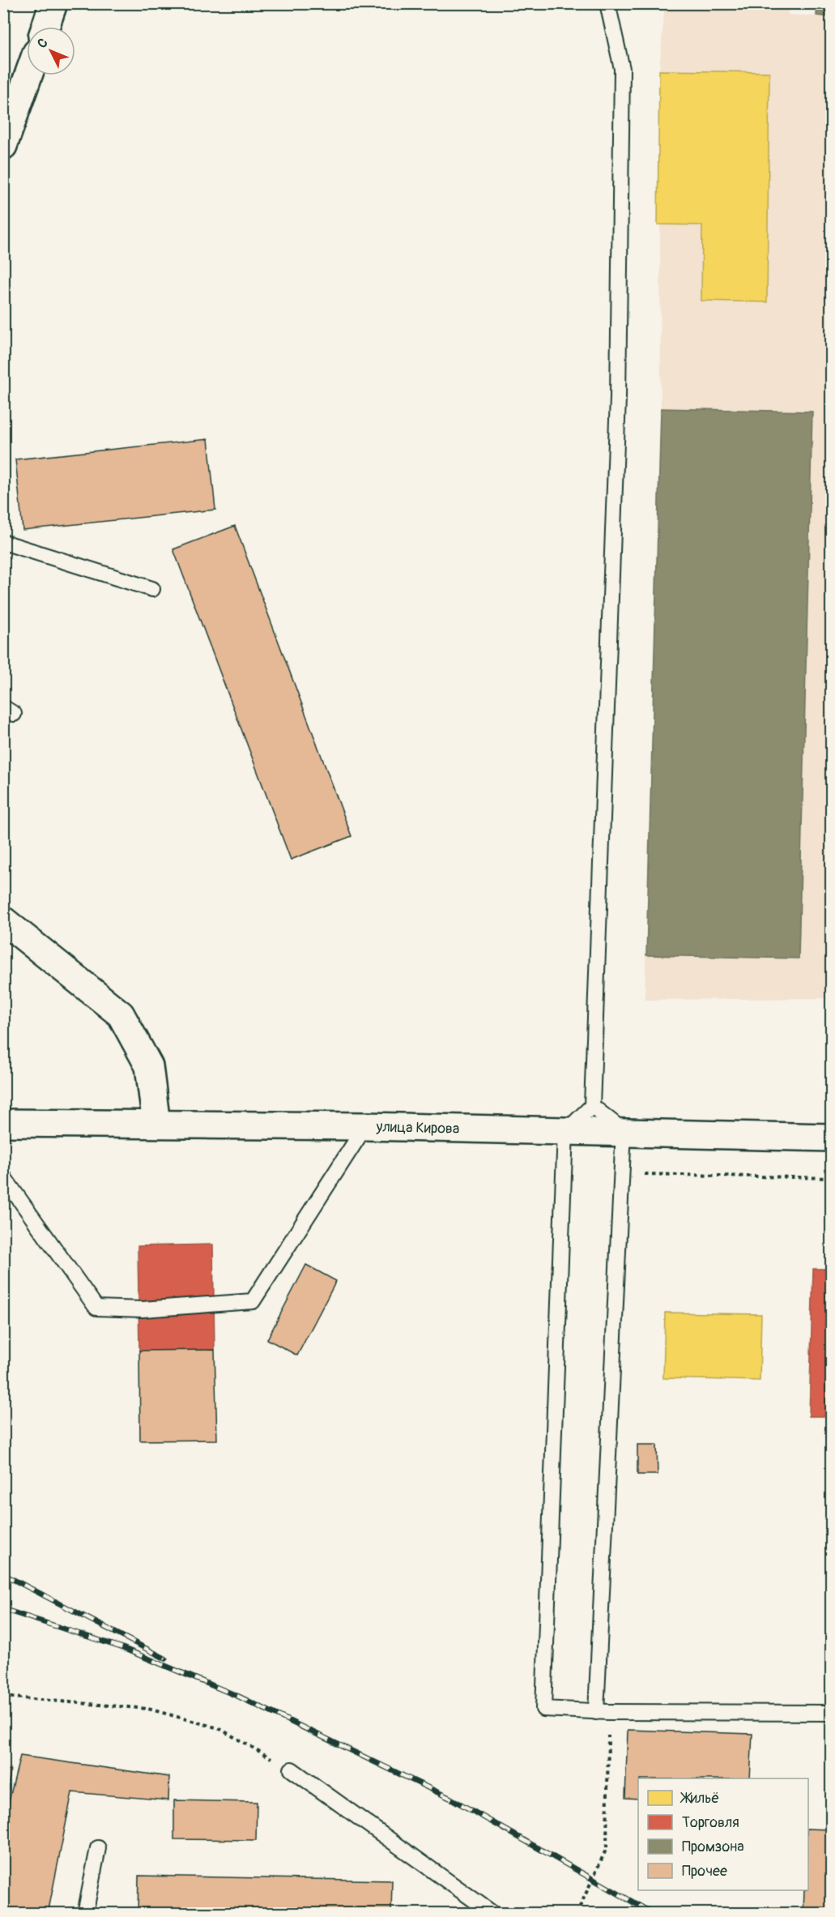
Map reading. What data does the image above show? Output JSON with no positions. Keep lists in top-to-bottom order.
{
  "streets": {
    "main road": ["улица Кирова"]
  },
  "legend": [
    "Жильё",
    "Торговля",
    "Промзона",
    "Прочее"
  ],
  "north": "top left"
}
